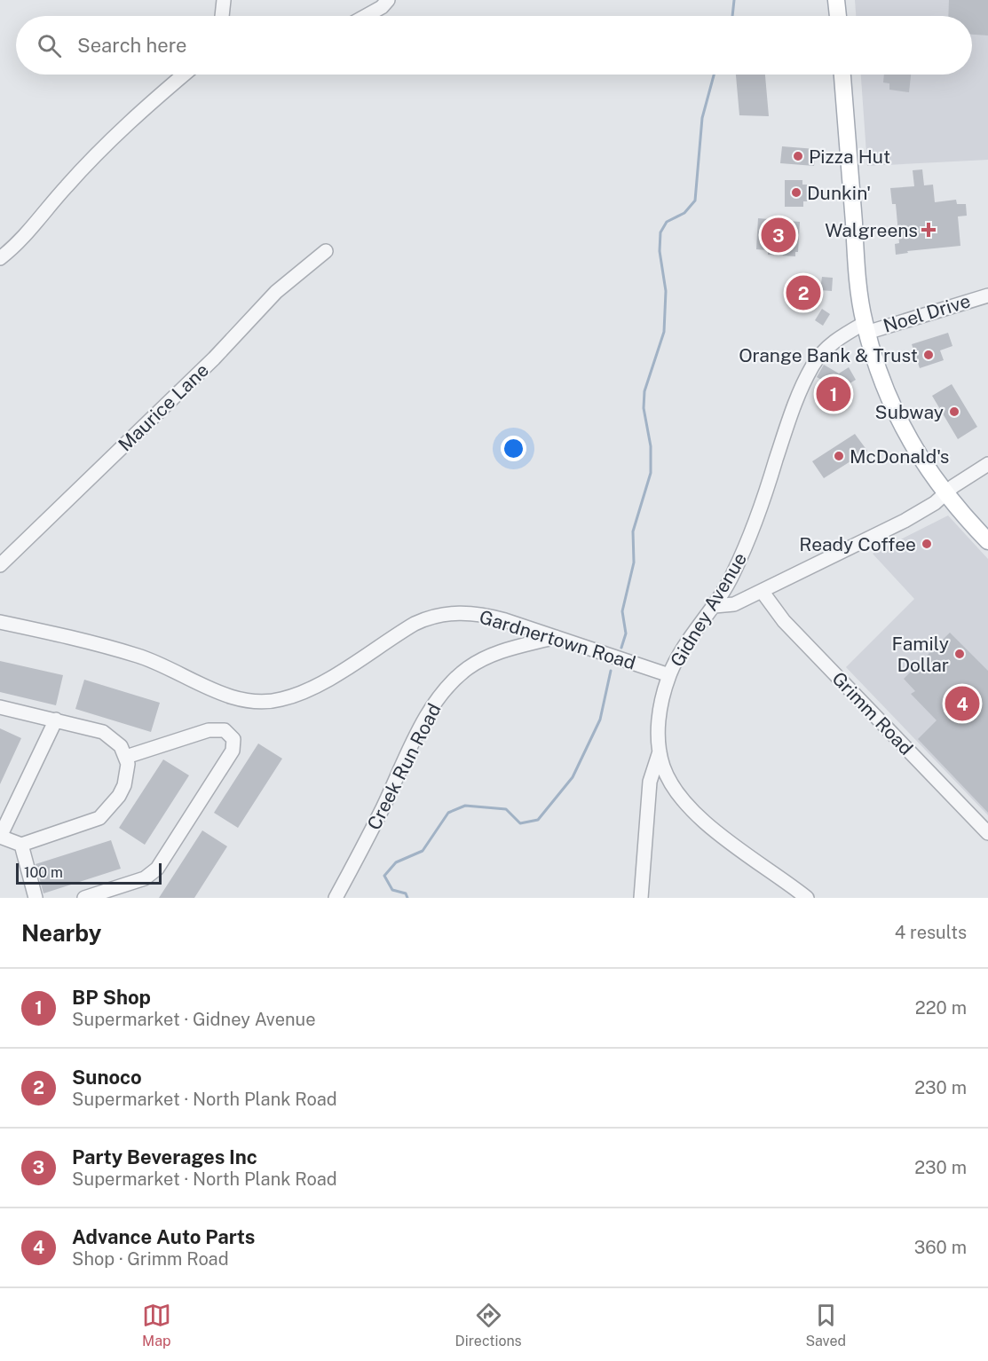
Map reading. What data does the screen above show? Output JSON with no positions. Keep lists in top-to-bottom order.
{
  "streets": {
    "street": [
      "Noel Drive",
      "Maurice Lane",
      "Gidney Avenue",
      "Gardnertown Road",
      "Grimm Road",
      "Creek Run Road"
    ]
  },
  "crossings": [
    ["Noel Drive", "Gidney Avenue"],
    ["Gidney Avenue", "Gardnertown Road"],
    ["Gardnertown Road", "Creek Run Road"]
  ],
  "places": {
    "other": [
      "Pizza Hut",
      "Dunkin'",
      "Orange Bank & Trust",
      "Subway",
      "McDonald's",
      "Ready Coffee",
      "Family Dollar"
    ],
    "health": ["Walgreens"]
  },
  "scale_bar": "100 m",
  "page": {
    "search": "Search here",
    "pins": [
      "3",
      "2",
      "1",
      "4"
    ],
    "scale": "100 m",
    "heading": ["Nearby", "4 results"],
    "list": [
      {
        "mark": "1",
        "name": "BP Shop",
        "note": "Supermarket · Gidney Avenue",
        "value": "220 m"
      },
      {
        "mark": "2",
        "name": "Sunoco",
        "note": "Supermarket · North Plank Road",
        "value": "230 m"
      },
      {
        "mark": "3",
        "name": "Party Beverages Inc",
        "note": "Supermarket · North Plank Road",
        "value": "230 m"
      },
      {
        "mark": "4",
        "name": "Advance Auto Parts",
        "note": "Shop · Grimm Road",
        "value": "360 m"
      }
    ],
    "nav": ["Map", "Directions", "Saved"]
  }
}
